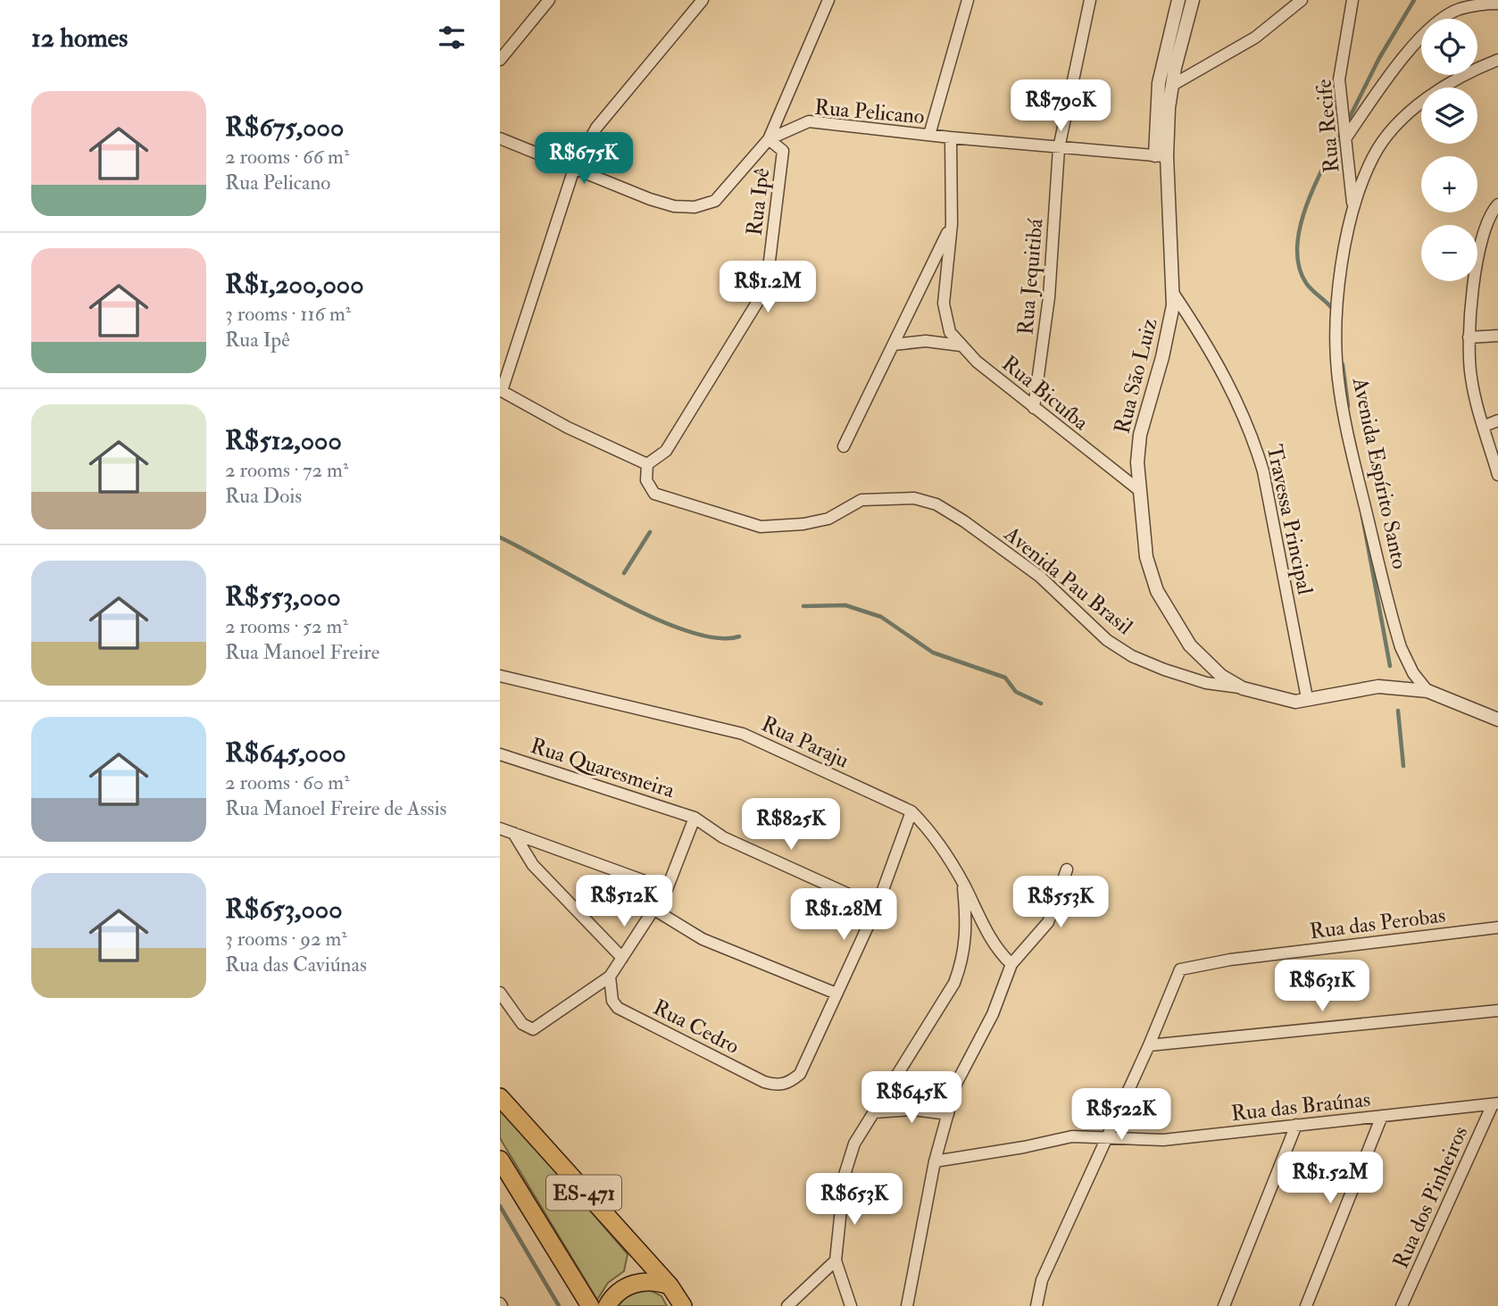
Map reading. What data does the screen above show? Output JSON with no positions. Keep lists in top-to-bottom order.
{
  "streets": {
    "main road": ["ES-471"],
    "street": [
      "Rua Pelicano",
      "Rua Recife",
      "Rua Ipê",
      "Rua Jequitibá",
      "Rua São Luiz",
      "Rua Bicuíba",
      "Avenida Espírito Santo",
      "Travessa Principal",
      "Avenida Pau Brasil",
      "Rua Paraju",
      "Rua Quaresmeira",
      "Rua das Perobas",
      "Rua Cedro",
      "Rua das Braúnas",
      "Rua dos Pinheiros"
    ]
  },
  "crossings": [
    ["Rua Pelicano", "Rua Ipê"],
    ["Rua Pelicano", "Rua Jequitibá"],
    ["Rua Pelicano", "Rua São Luiz"],
    ["Rua Recife", "Avenida Espírito Santo"],
    ["Rua Ipê", "Avenida Pau Brasil"],
    ["Rua Jequitibá", "Rua Bicuíba"],
    ["Rua São Luiz", "Rua Bicuíba"],
    ["Rua São Luiz", "Avenida Espírito Santo"],
    ["Rua São Luiz", "Travessa Principal"],
    ["Rua São Luiz", "Avenida Pau Brasil"],
    ["Rua das Perobas", "Rua das Braúnas"],
    ["Rua das Braúnas", "Rua dos Pinheiros"]
  ],
  "page": {
    "heading": "12 homes",
    "map_buttons": ["+", "−"],
    "list": [
      {
        "name": "R$675,000",
        "note": "2 rooms · 66 m² · Rua Pelicano"
      },
      {
        "name": "R$1,200,000",
        "note": "3 rooms · 116 m² · Rua Ipê"
      },
      {
        "name": "R$512,000",
        "note": "2 rooms · 72 m² · Rua Dois"
      },
      {
        "name": "R$553,000",
        "note": "2 rooms · 52 m² · Rua Manoel Freire"
      },
      {
        "name": "R$645,000",
        "note": "2 rooms · 60 m² · Rua Manoel Freire de Assis"
      },
      {
        "name": "R$653,000",
        "note": "3 rooms · 92 m² · Rua das Caviúnas"
      }
    ],
    "price": [
      "R$790K",
      "R$675K",
      "R$1.2M",
      "R$825K",
      "R$512K",
      "R$553K",
      "R$1.28M",
      "R$631K",
      "R$645K",
      "R$522K",
      "R$1.52M",
      "R$653K"
    ]
  }
}
